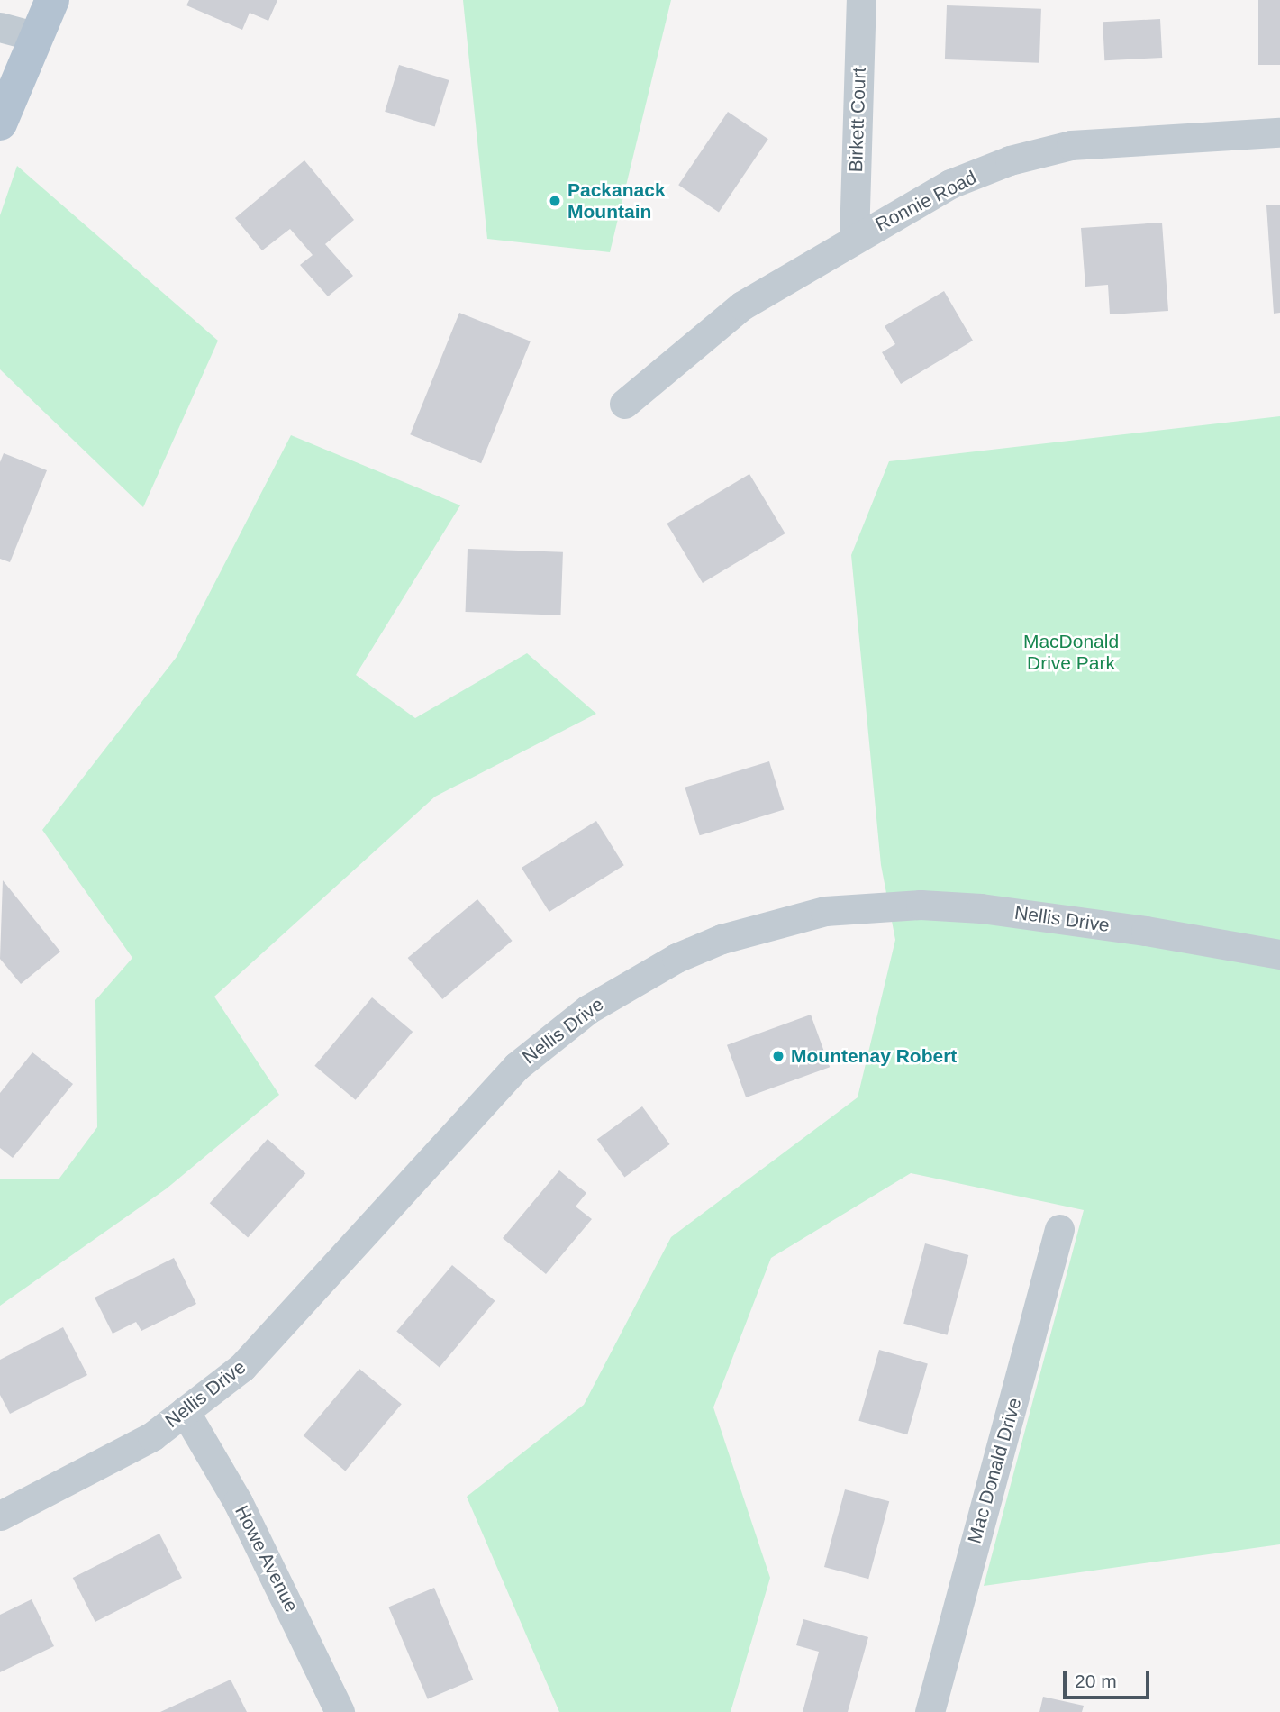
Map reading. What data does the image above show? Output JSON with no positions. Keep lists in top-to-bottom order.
{
  "streets": {
    "street": [
      "Birkett Court",
      "Ronnie Road",
      "Nellis Drive",
      "Mac Donald Drive",
      "Howe Avenue"
    ]
  },
  "crossings": [
    ["Birkett Court", "Ronnie Road"],
    ["Nellis Drive", "Howe Avenue"]
  ],
  "parks": ["MacDonald Drive Park"],
  "places": ["Packanack Mountain", "Mountenay Robert"],
  "scale_bar": "20 m"
}
